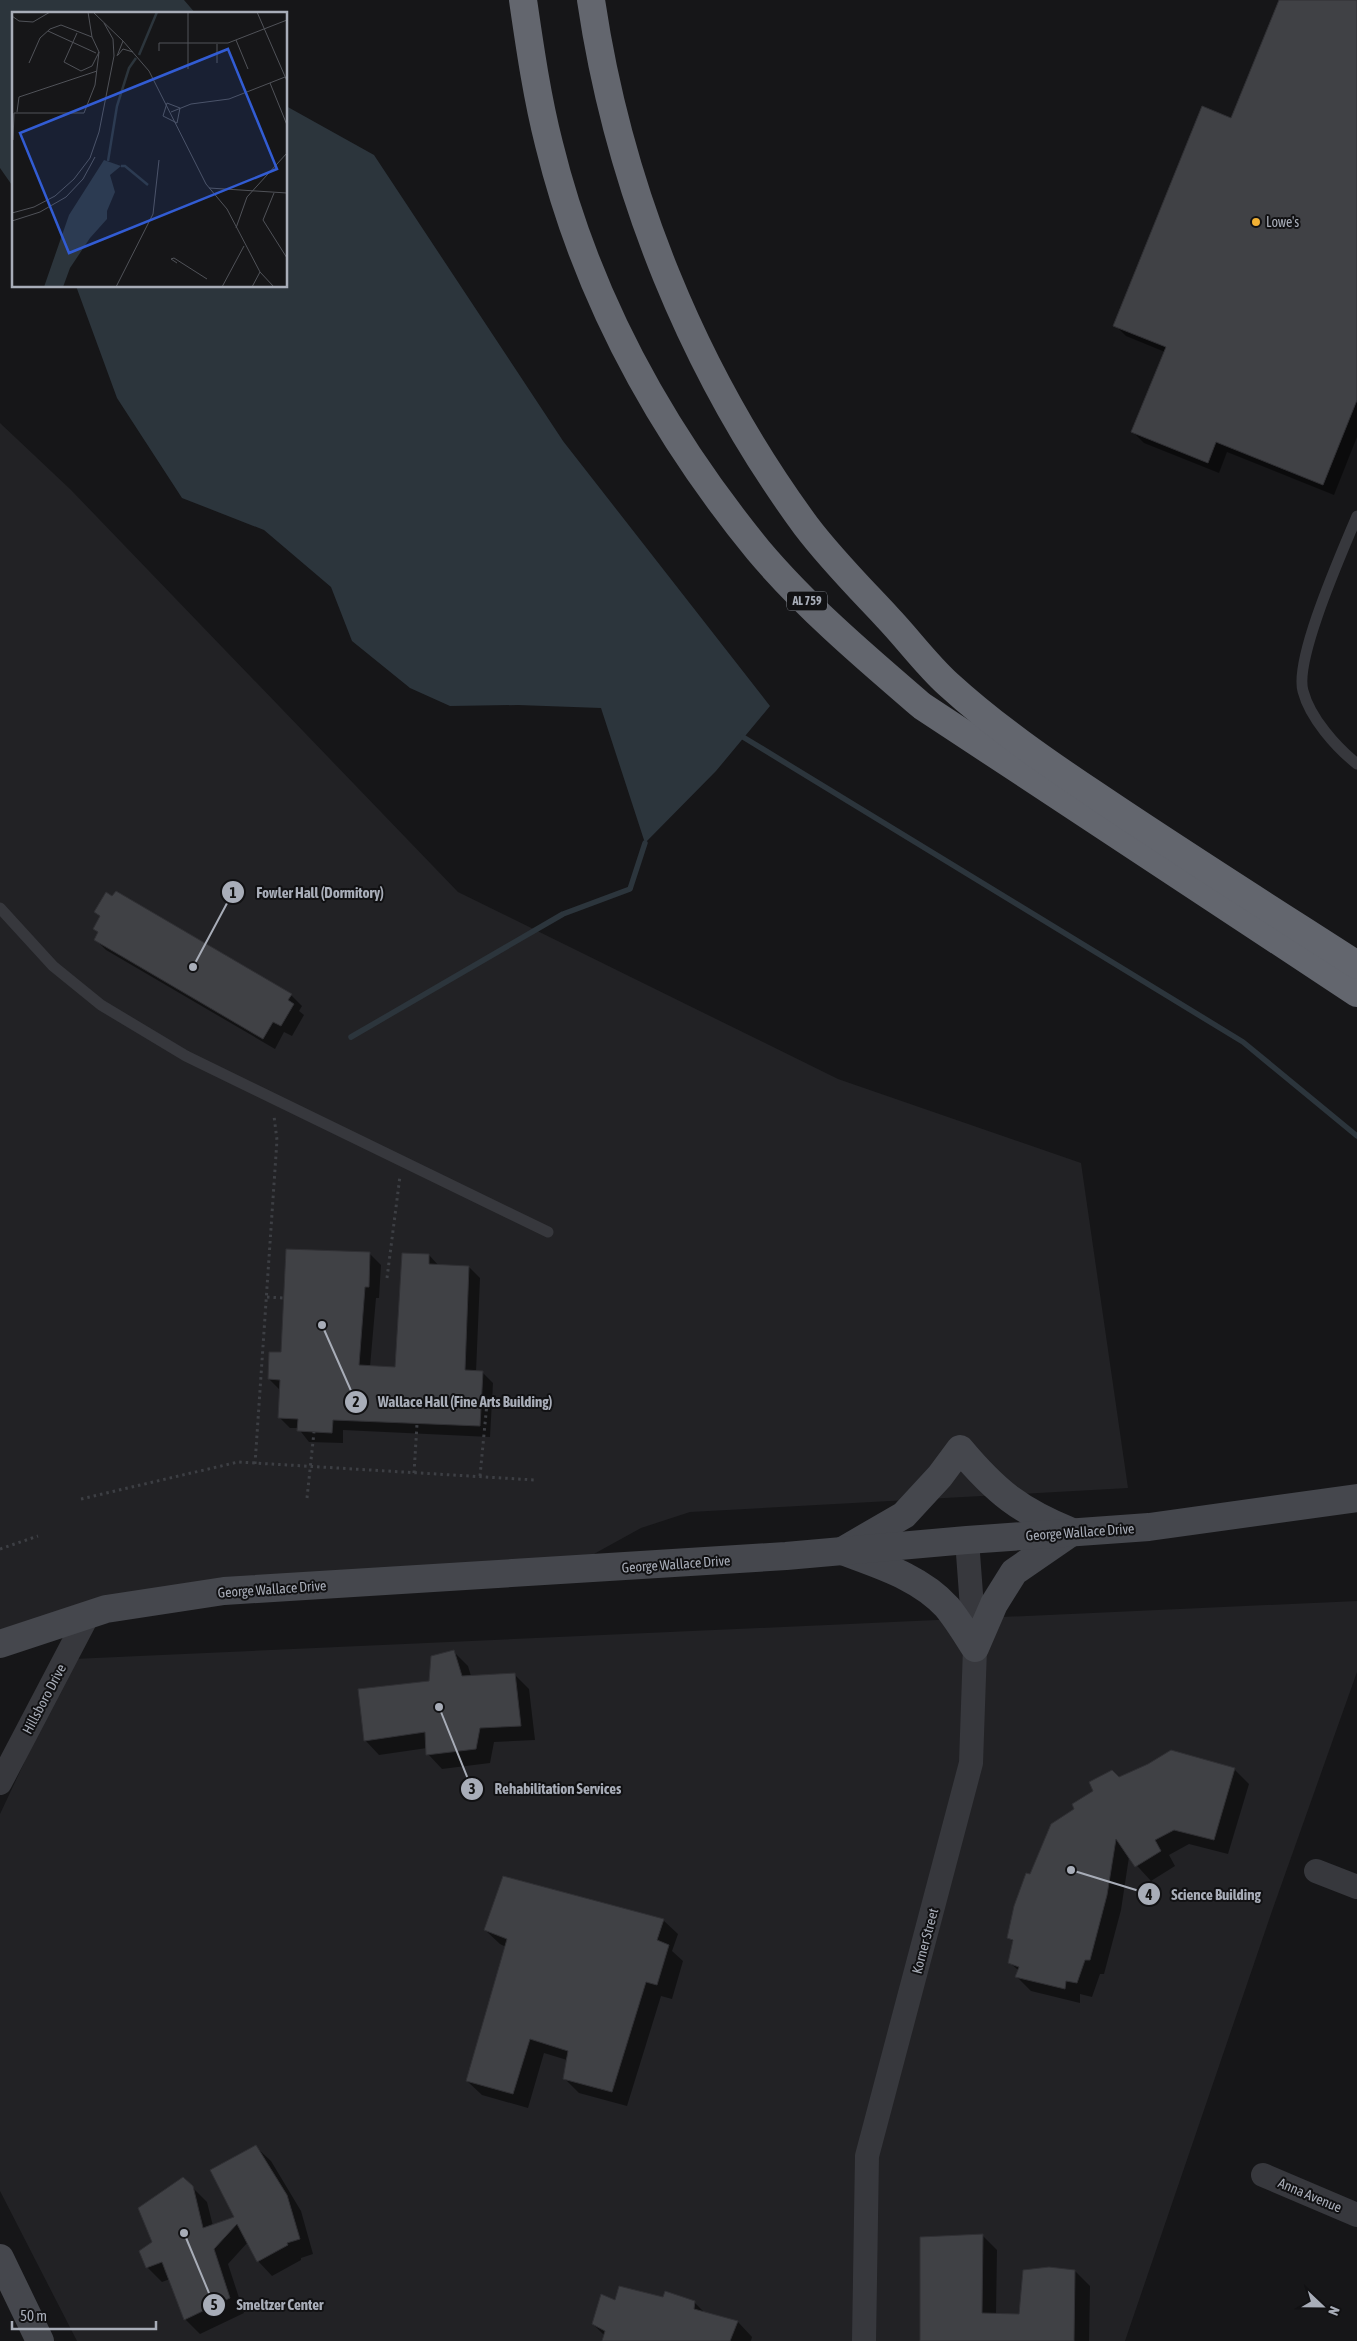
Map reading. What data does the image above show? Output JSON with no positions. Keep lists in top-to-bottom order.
{
  "streets": {
    "highway": ["AL 759"],
    "street": [
      "George Wallace Drive",
      "Hillsboro Drive",
      "Korner Street",
      "Anna Avenue"
    ]
  },
  "crossings": [
    ["George Wallace Drive", "Hillsboro Drive"],
    ["George Wallace Drive", "Korner Street"]
  ],
  "places": [
    "Lowe's",
    "Fowler Hall (Dormitory)",
    "Wallace Hall (Fine Arts Building)",
    "Rehabilitation Services",
    "Science Building",
    "Smeltzer Center"
  ],
  "scale_bar": "50 m",
  "north": "right"
}
